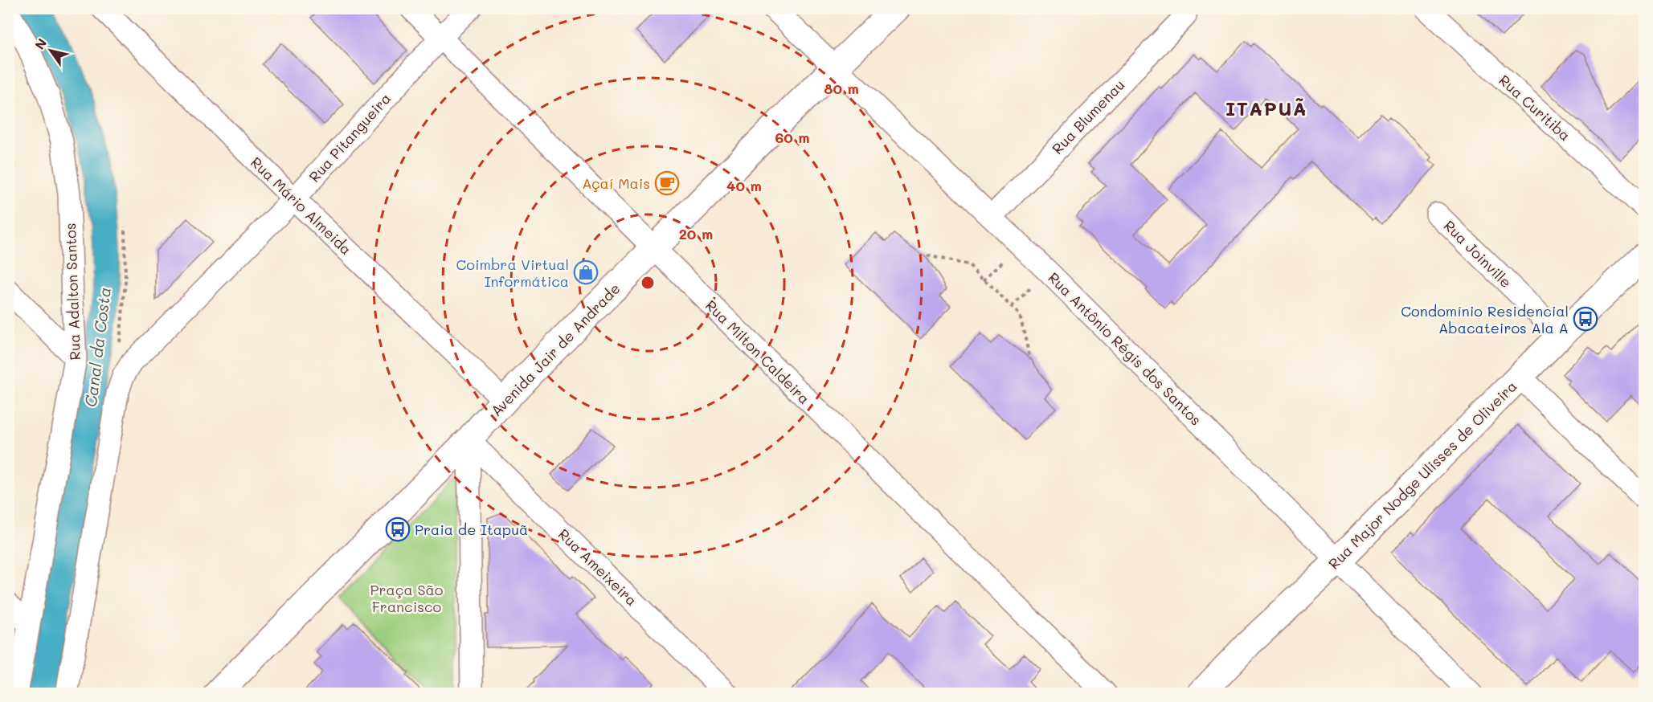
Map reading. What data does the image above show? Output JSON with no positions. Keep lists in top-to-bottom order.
{
  "streets": {
    "main road": ["Avenida Jair de Andrade", "Rua Major Nodge Ulisses de Oliveira"],
    "street": [
      "Rua Curitiba",
      "Rua Blumenau",
      "Rua Pitangueira",
      "Rua Mário Almeida",
      "Rua Joinville",
      "Rua Adalton Santos",
      "Rua Antônio Régis dos Santos",
      "Rua Milton Caldeira",
      "Rua Ameixeira"
    ]
  },
  "crossings": [
    ["Rua Blumenau", "Rua Antônio Régis dos Santos"],
    ["Rua Pitangueira", "Rua Mário Almeida"],
    ["Rua Pitangueira", "Rua Milton Caldeira"],
    ["Rua Mário Almeida", "Avenida Jair de Andrade"],
    ["Rua Joinville", "Rua Major Nodge Ulisses de Oliveira"],
    ["Rua Antônio Régis dos Santos", "Avenida Jair de Andrade"],
    ["Rua Antônio Régis dos Santos", "Rua Major Nodge Ulisses de Oliveira"],
    ["Avenida Jair de Andrade", "Rua Milton Caldeira"],
    ["Avenida Jair de Andrade", "Rua Ameixeira"]
  ],
  "districts": ["ITAPUÃ"],
  "water": ["Canal da Costa"],
  "parks": ["Praça São Francisco"],
  "places": {
    "cafe": ["Açaí Mais"],
    "shop": ["Coimbra Virtual Informática"],
    "bus stop": ["Condomínio Residencial Abacateiros Ala A", "Praia de Itapuã"]
  },
  "north": "top left",
  "rings": [
    "80 m",
    "60 m",
    "40 m",
    "20 m"
  ]
}
